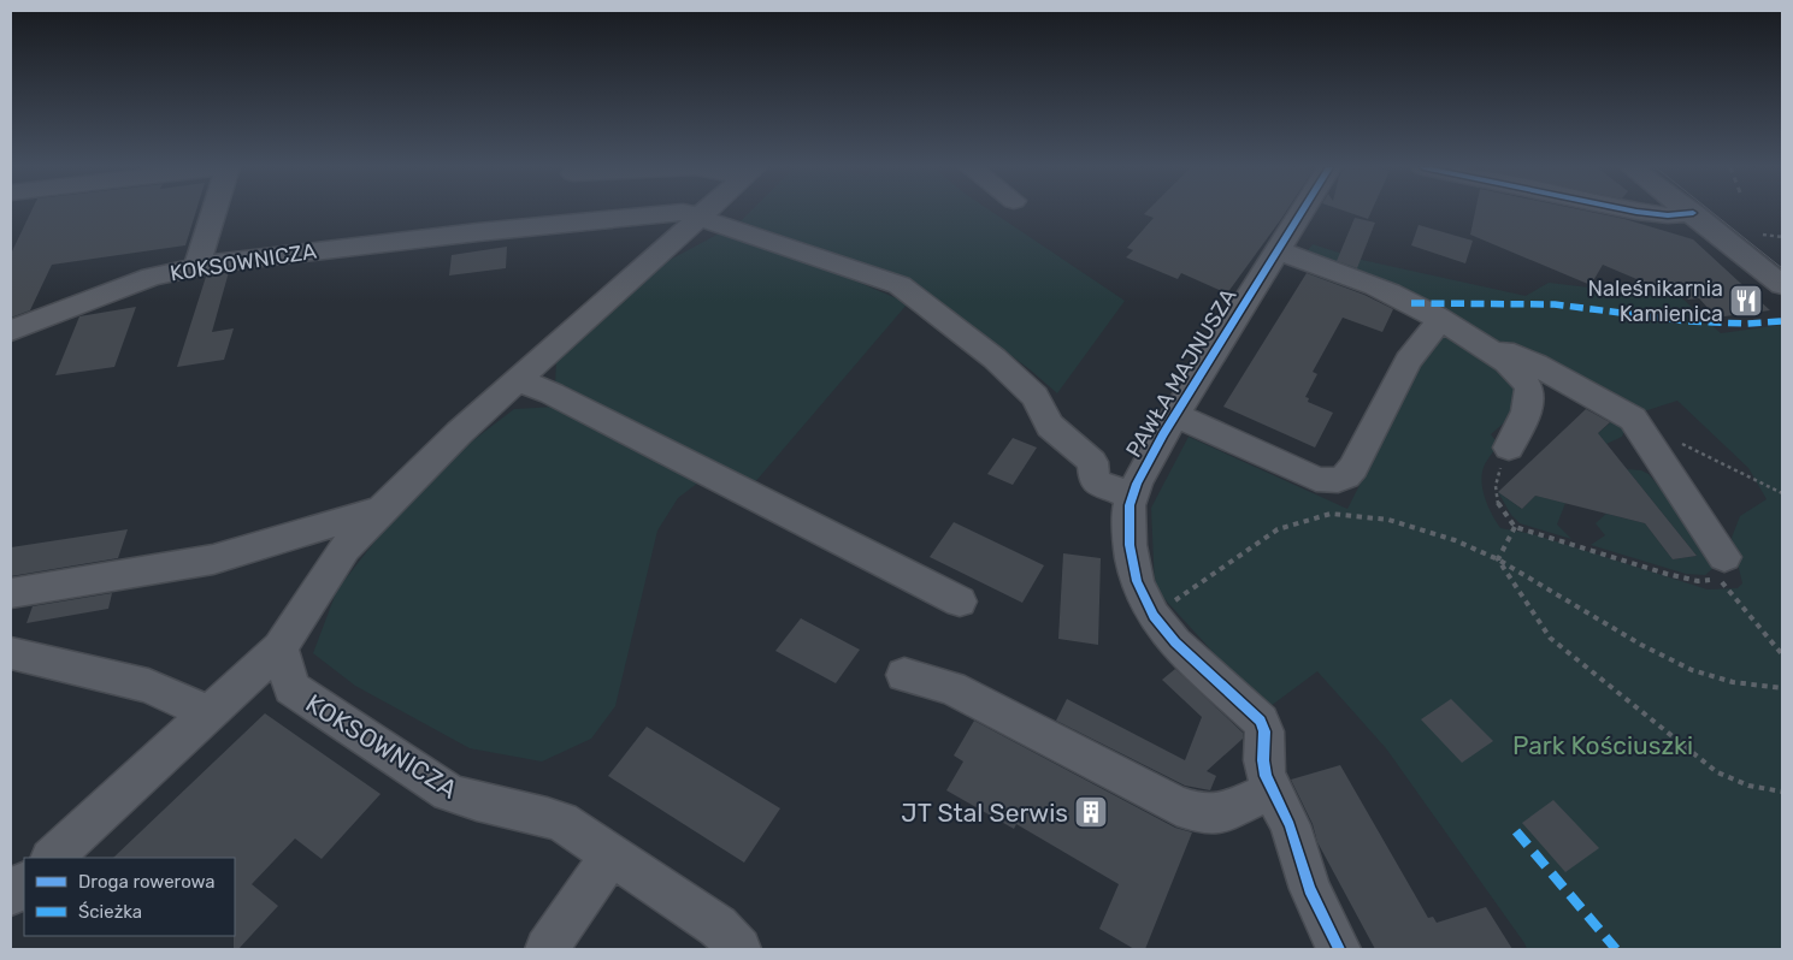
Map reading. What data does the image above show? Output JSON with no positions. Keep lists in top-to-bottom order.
{
  "streets": {
    "street": ["KOKSOWNICZA", "PAWŁA MAJNUSZA"]
  },
  "parks": ["Park Kościuszki"],
  "places": {
    "restaurant": ["Naleśnikarnia Kamienica"],
    "building": ["JT Stal Serwis"]
  },
  "legend": ["Droga rowerowa", "Ścieżka"]
}
